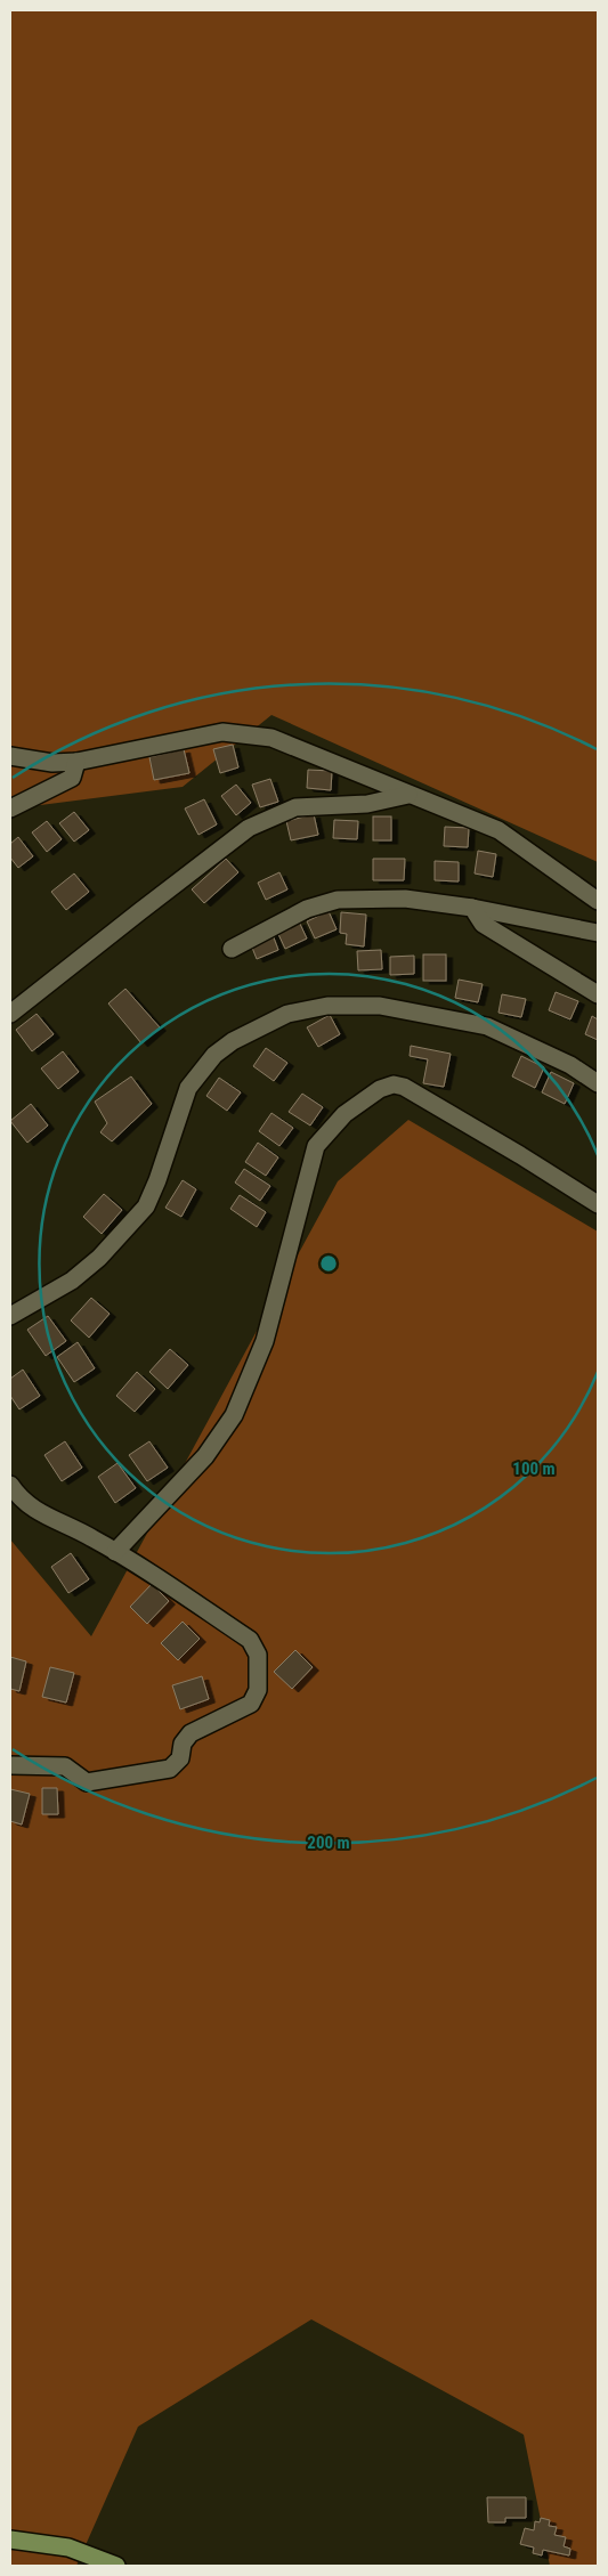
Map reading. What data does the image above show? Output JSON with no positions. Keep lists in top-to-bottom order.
{
  "rings": ["100 m", "200 m"]
}
